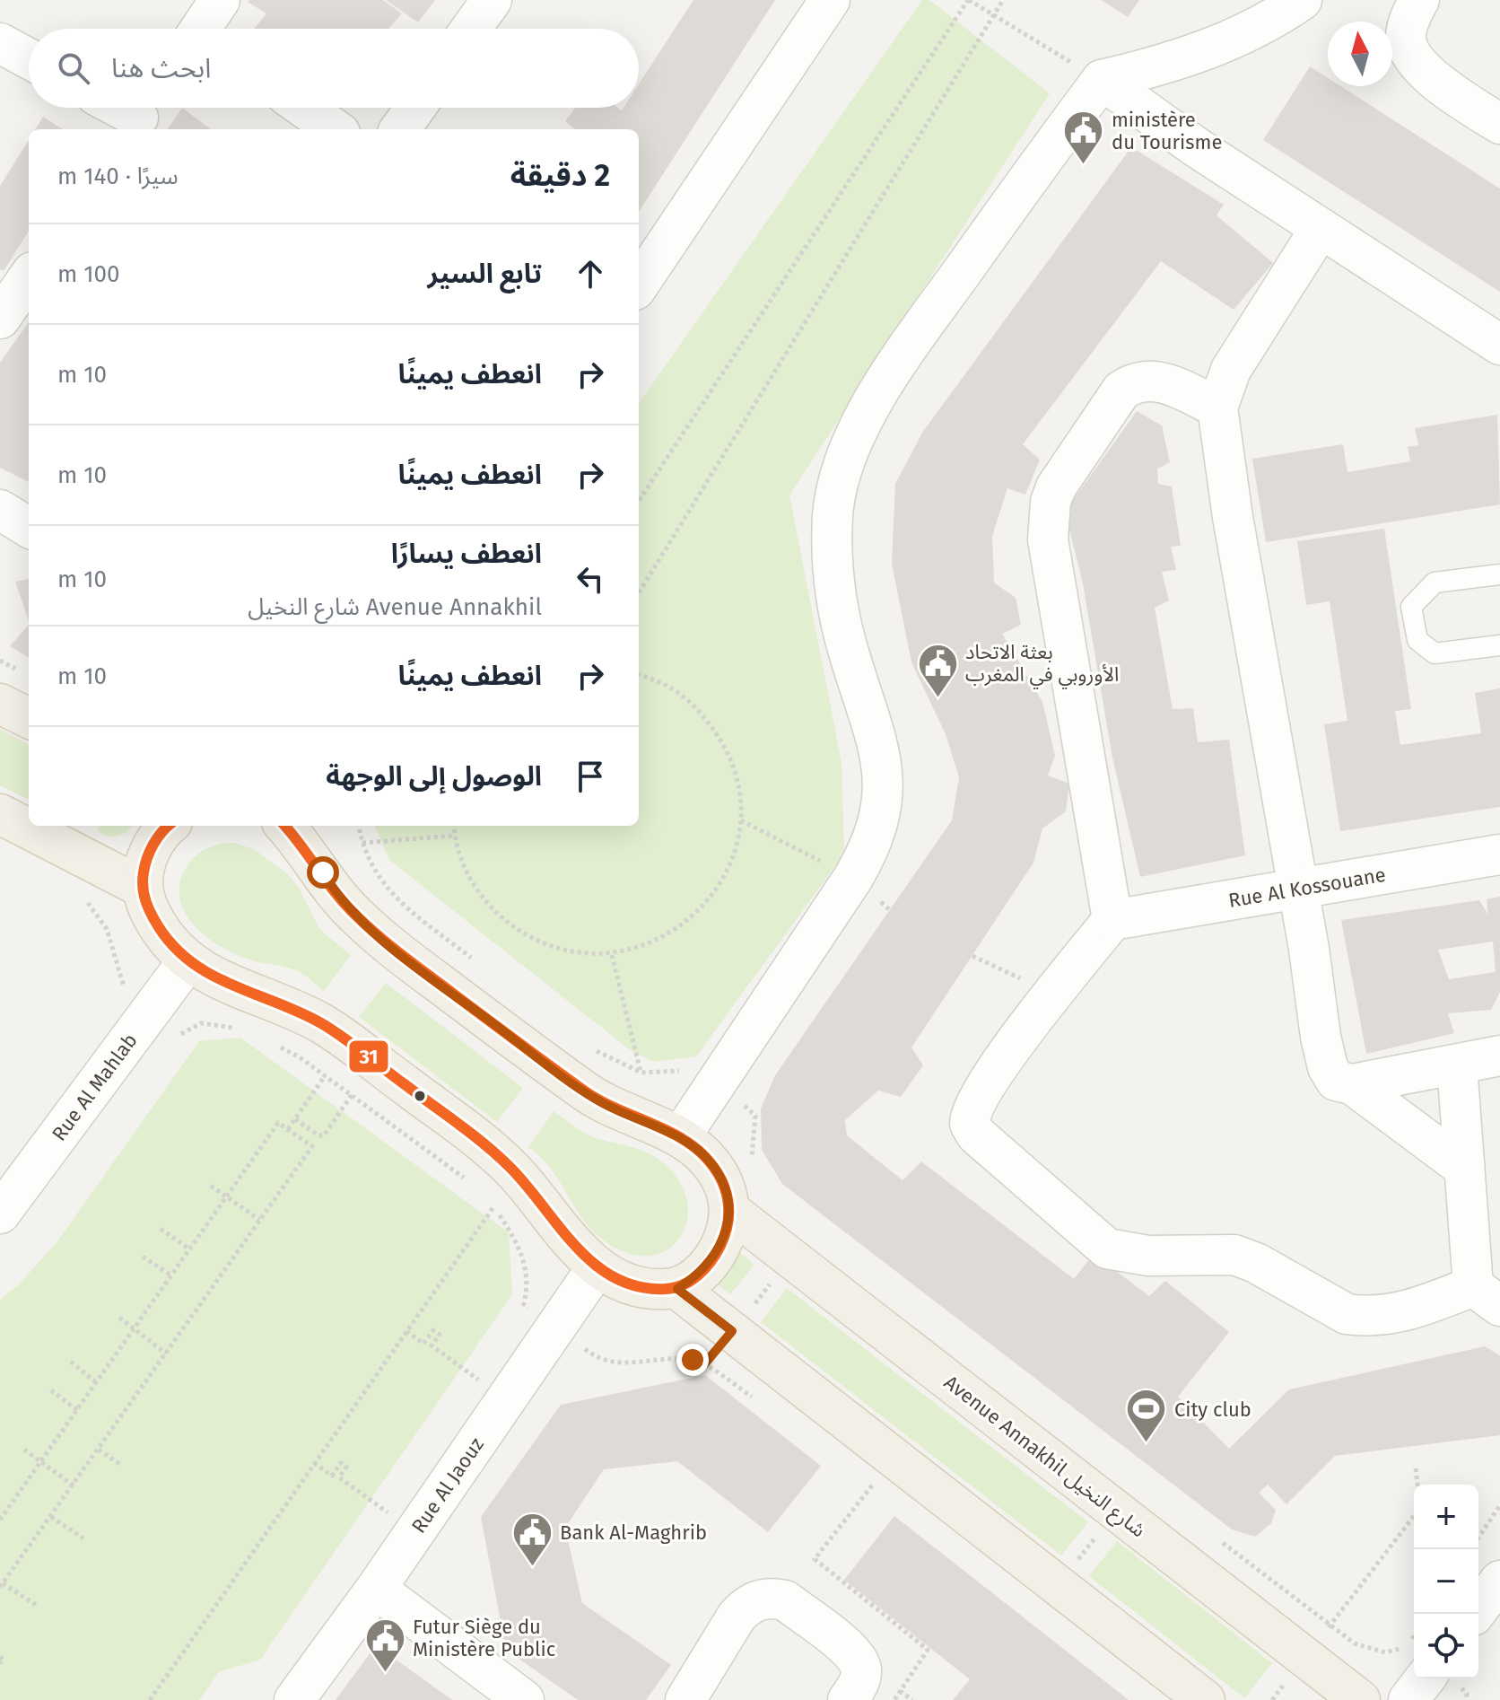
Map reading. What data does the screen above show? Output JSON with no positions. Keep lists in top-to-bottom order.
{
  "streets": {
    "main road": ["Avenue Annakhil شارع النخيل"],
    "street": ["Rue Al Kossouane", "Rue Al Mahlab", "Rue Al Jaouz"]
  },
  "places": {
    "public building": [
      "ministère du Tourisme",
      "بعثة الاتحاد الأوروبي في المغرب",
      "Bank Al-Maghrib",
      "Futur Siège du Ministère Public"
    ],
    "sports": ["City club"]
  },
  "lines": ["transit line 31"],
  "north": "top",
  "page": {
    "search": "ابحث هنا",
    "heading": ["2 دقيقة", "سيرًا · 140 m"],
    "list": [
      ["تابع السير", "100 m"],
      ["انعطف يمينًا", "10 m"],
      ["انعطف يمينًا", "10 m"],
      ["انعطف يسارًا", "Avenue Annakhil شارع النخيل", "10 m"],
      ["انعطف يمينًا", "10 m"],
      "الوصول إلى الوجهة"
    ],
    "map_buttons": ["+", "−"]
  }
}
